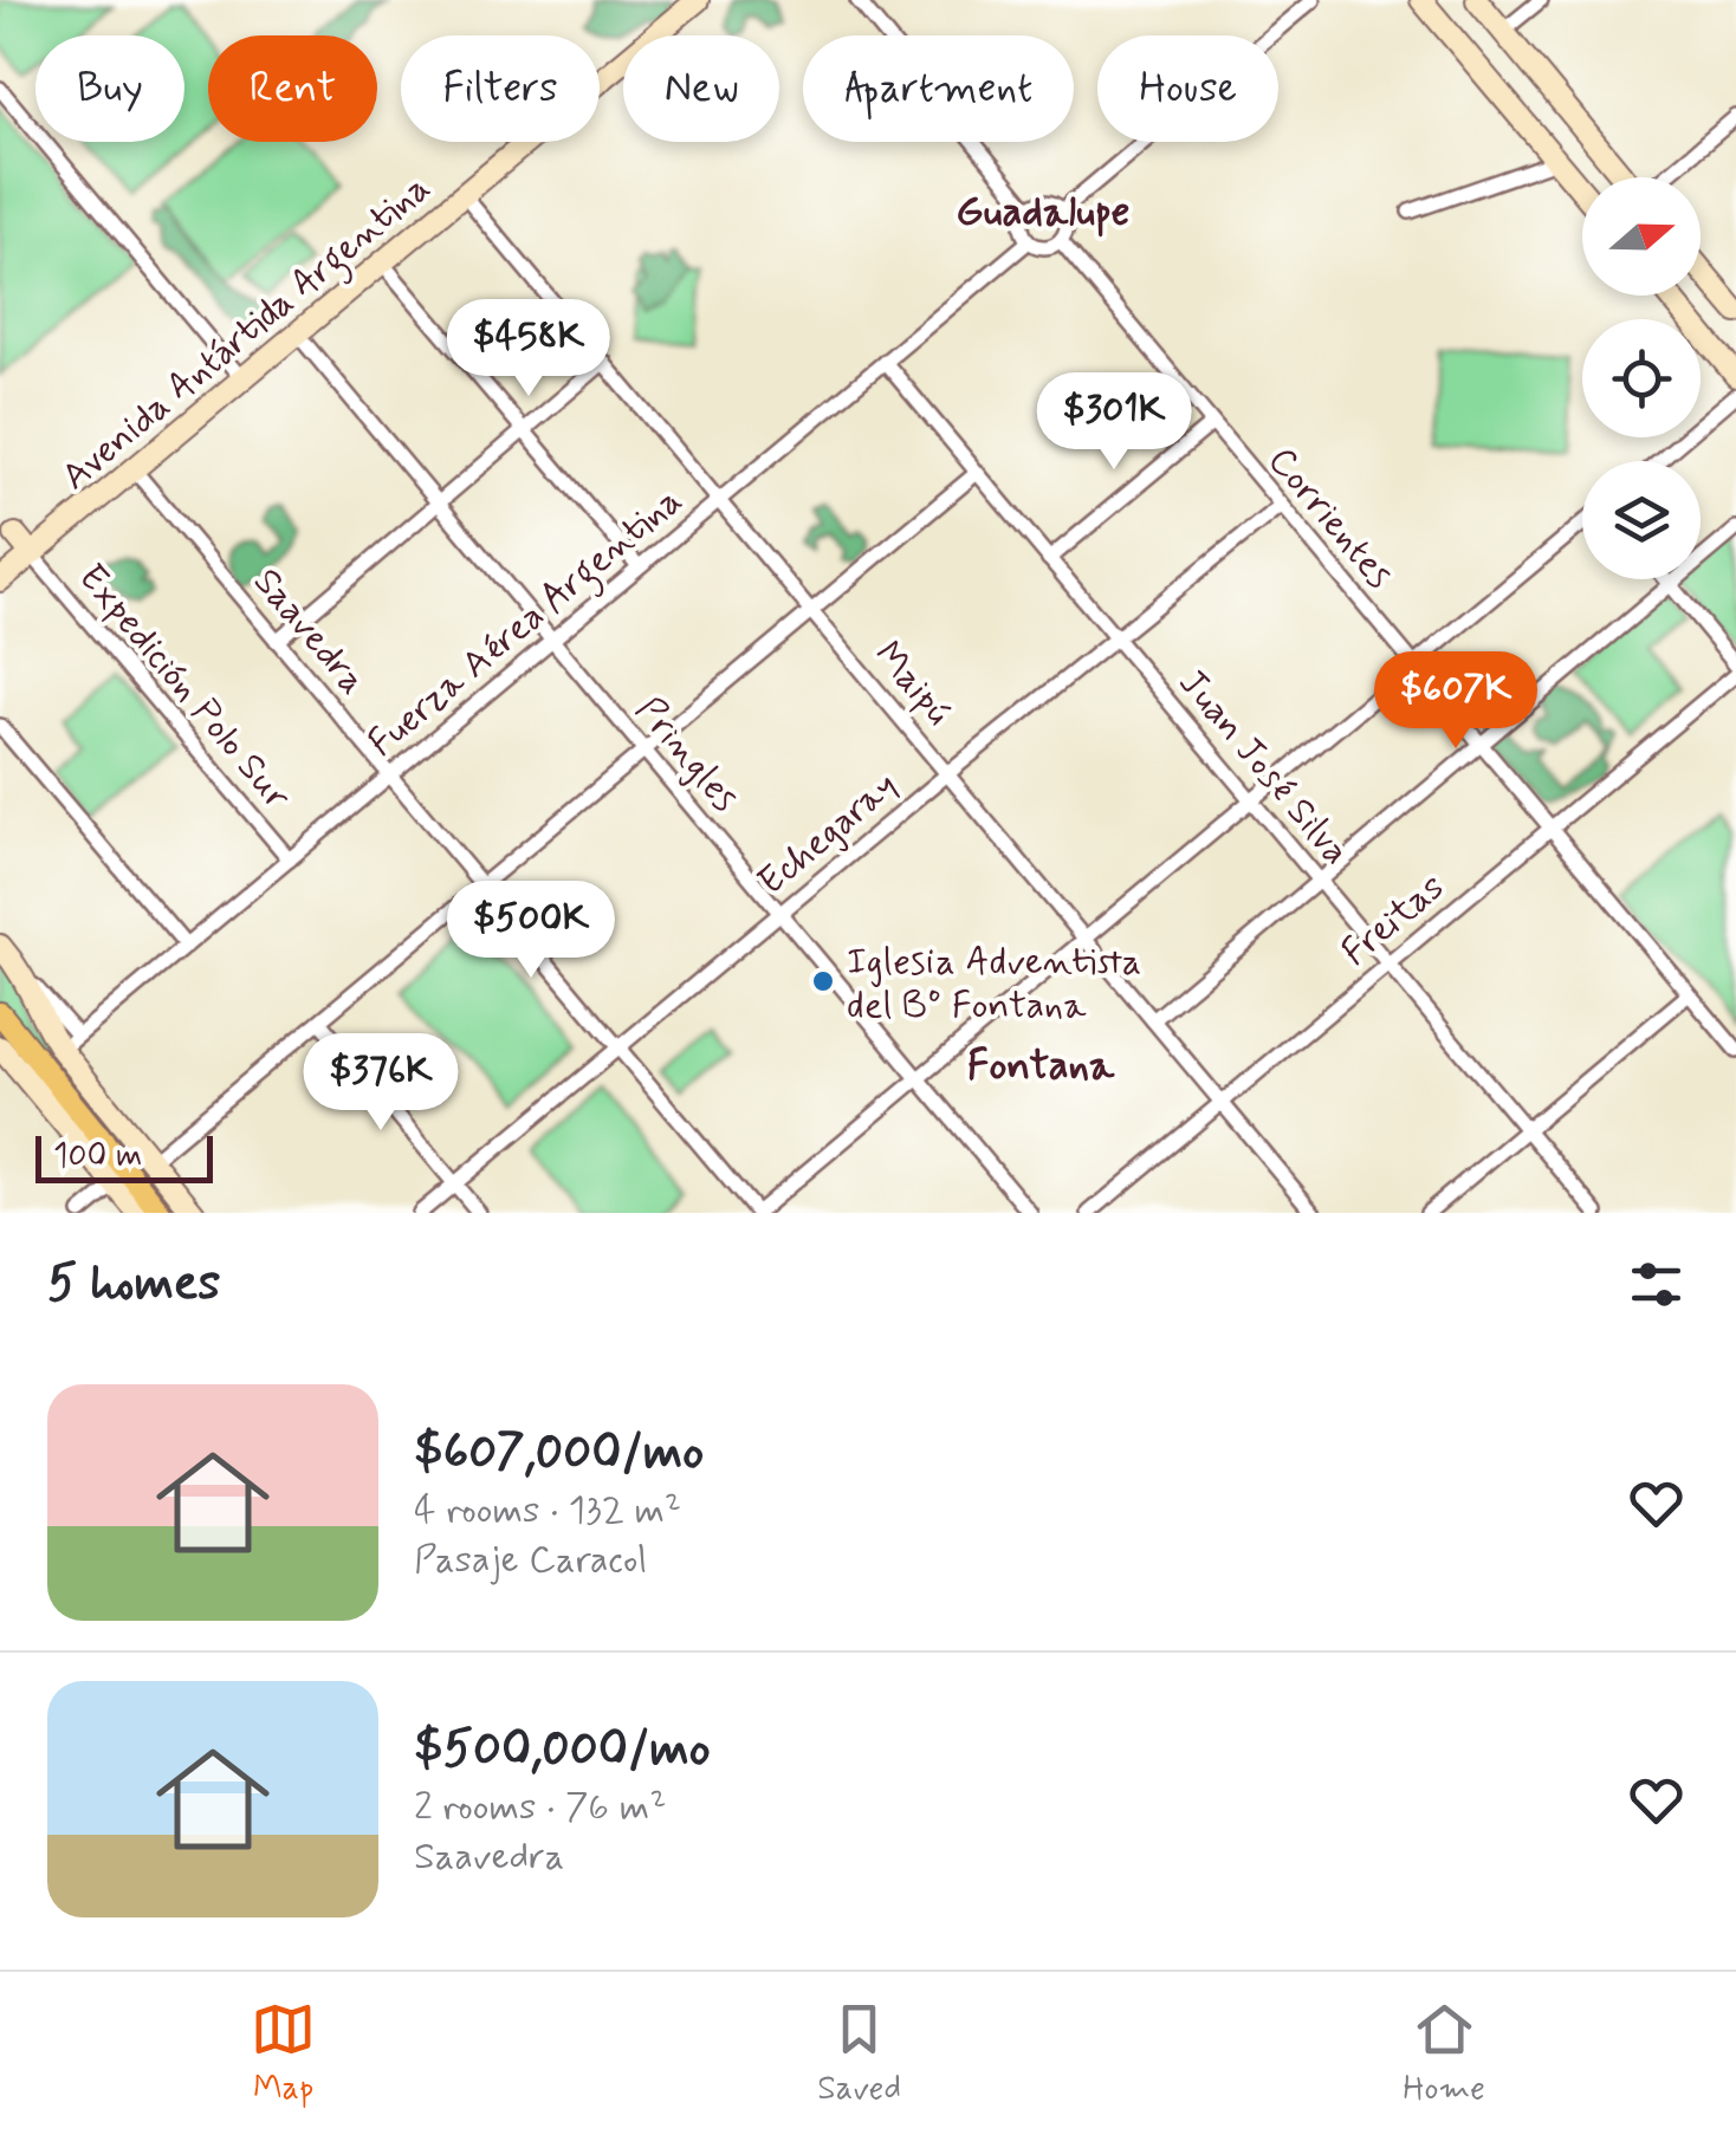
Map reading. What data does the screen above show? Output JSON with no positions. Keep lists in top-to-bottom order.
{
  "streets": {
    "main road": ["Avenida Antártida Argentina"],
    "street": [
      "Corrientes",
      "Fuerza Aérea Argentina",
      "Saavedra",
      "Maipú",
      "Expedición Polo Sur",
      "Pringles",
      "Juan José Silva",
      "Echegaray",
      "Freitas"
    ]
  },
  "crossings": [
    ["Avenida Antártida Argentina", "Saavedra"],
    ["Avenida Antártida Argentina", "Maipú"],
    ["Avenida Antártida Argentina", "Expedición Polo Sur"],
    ["Avenida Antártida Argentina", "Pringles"],
    ["Corrientes", "Fuerza Aérea Argentina"],
    ["Corrientes", "Echegaray"],
    ["Corrientes", "Freitas"],
    ["Fuerza Aérea Argentina", "Saavedra"],
    ["Fuerza Aérea Argentina", "Maipú"],
    ["Fuerza Aérea Argentina", "Expedición Polo Sur"],
    ["Fuerza Aérea Argentina", "Pringles"],
    ["Fuerza Aérea Argentina", "Juan José Silva"],
    ["Saavedra", "Echegaray"],
    ["Maipú", "Echegaray"],
    ["Maipú", "Freitas"],
    ["Pringles", "Echegaray"],
    ["Juan José Silva", "Echegaray"],
    ["Juan José Silva", "Freitas"]
  ],
  "districts": ["Guadalupe", "Fontana"],
  "places": ["Iglesia Adventista del Bº Fontana"],
  "scale_bar": "100 m",
  "north": "right",
  "page": {
    "chip": [
      "Buy",
      "Rent",
      "Filters",
      "New",
      "Apartment",
      "House"
    ],
    "price": [
      "$458K",
      "$301K",
      "$607K",
      "$500K",
      "$376K"
    ],
    "scale": "100 m",
    "heading": "5 homes",
    "list": [
      {
        "name": "$607,000/mo",
        "note": "4 rooms · 132 m² · Pasaje Caracol"
      },
      {
        "name": "$500,000/mo",
        "note": "2 rooms · 76 m² · Saavedra"
      }
    ],
    "tabs": ["Map", "Saved", "Home"]
  }
}
